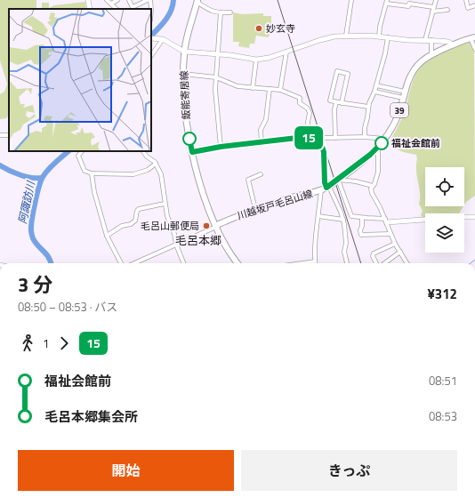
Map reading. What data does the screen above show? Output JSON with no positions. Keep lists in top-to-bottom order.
{
  "streets": {
    "main road": ["飯能寄居線", "39", "川越坂戸毛呂山線"]
  },
  "crossings": [
    ["飯能寄居線", "川越坂戸毛呂山線"]
  ],
  "districts": ["毛呂本郷"],
  "water": ["阿諏訪川"],
  "places": ["妙玄寺", "福祉会館前", "毛呂山郵便局"],
  "lines": ["bus line 15"],
  "page": {
    "on_map": "15",
    "heading": ["3 分", "08:50 – 08:53 · バス", "¥312"],
    "legs": ["1", "15"],
    "list": [
      {
        "name": "福祉会館前",
        "value": "08:51"
      },
      {
        "name": "毛呂本郷集会所",
        "value": "08:53"
      }
    ],
    "buttons": ["開始", "きっぷ"]
  }
}
